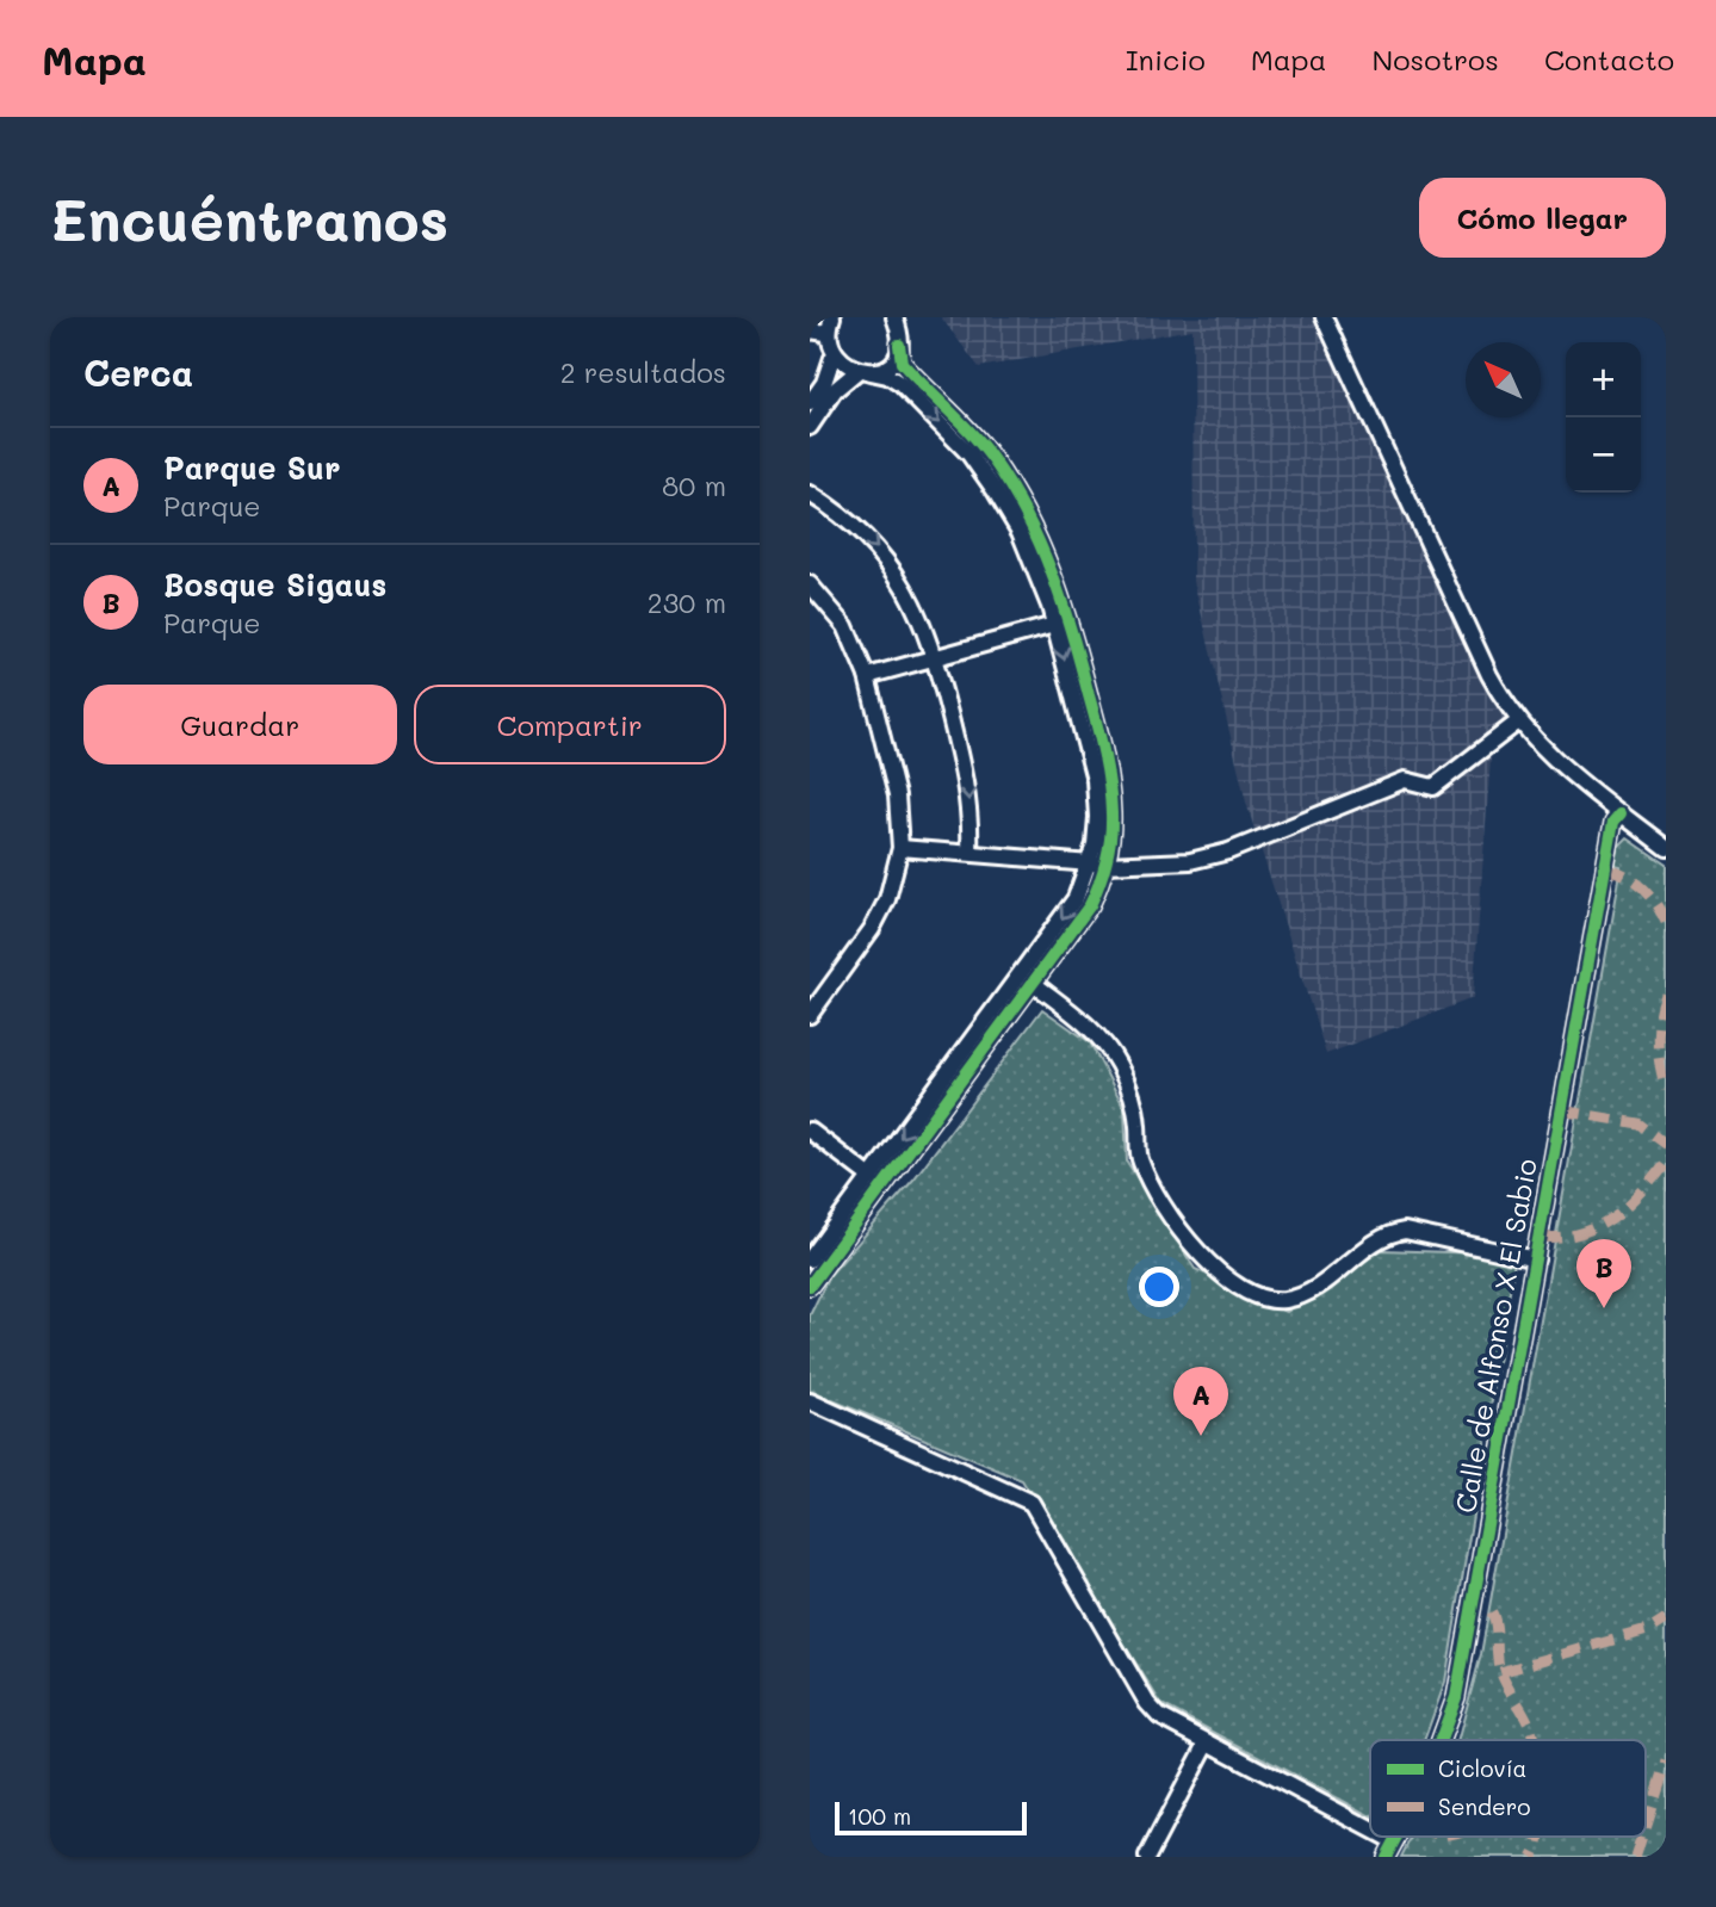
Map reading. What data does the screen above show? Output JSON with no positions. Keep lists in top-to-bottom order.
{
  "streets": {
    "street": ["Calle de Alfonso X El Sabio"]
  },
  "legend": ["Ciclovía", "Sendero"],
  "scale_bar": "100 m",
  "north": "top left",
  "page": {
    "header": "Mapa",
    "nav": [
      "Inicio",
      "Mapa",
      "Nosotros",
      "Contacto"
    ],
    "buttons": [
      "Cómo llegar",
      ["Guardar", "Compartir"]
    ],
    "title": "Encuéntranos",
    "heading": ["Cerca", "2 resultados"],
    "map_buttons": ["+", "−"],
    "list": [
      {
        "mark": "A",
        "name": "Parque Sur",
        "note": "Parque",
        "value": "80 m"
      },
      {
        "mark": "B",
        "name": "Bosque Sigaus",
        "note": "Parque",
        "value": "230 m"
      }
    ],
    "pins": ["B", "A"],
    "scale": "100 m"
  }
}
